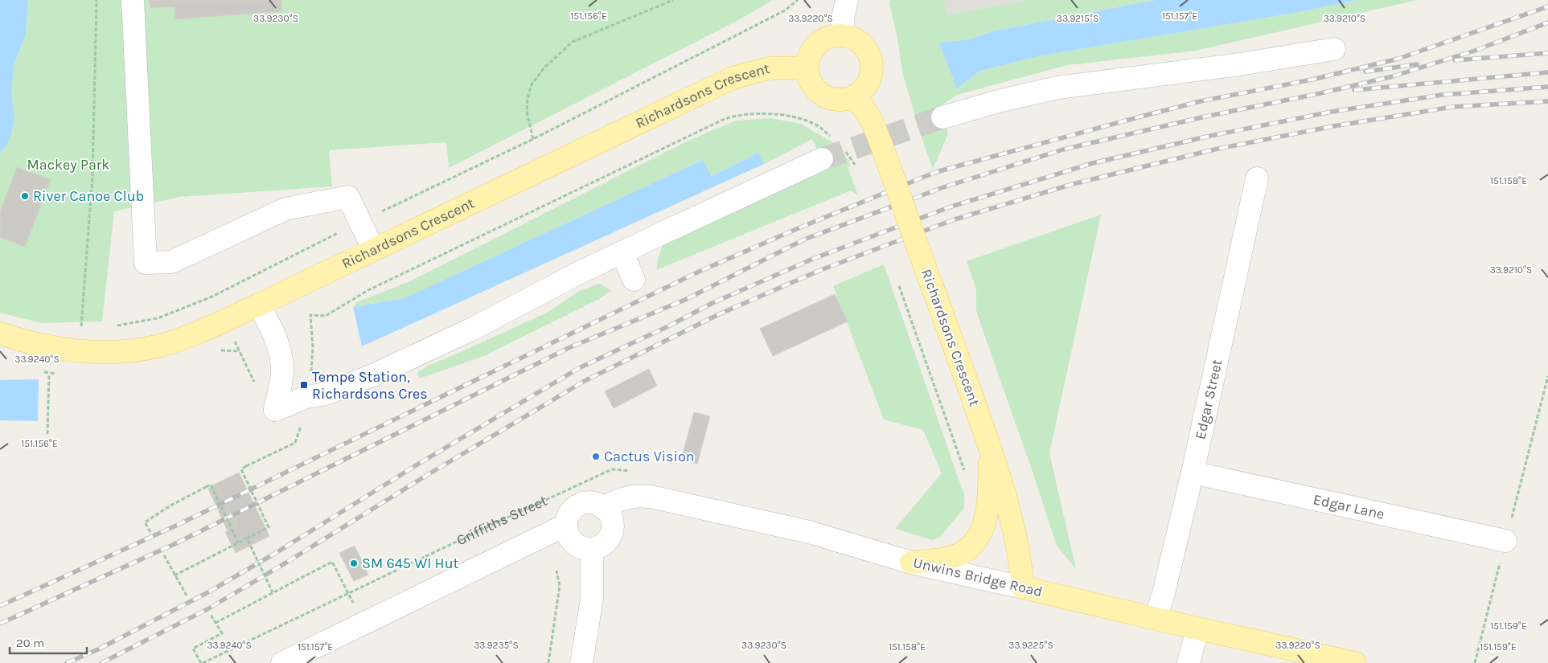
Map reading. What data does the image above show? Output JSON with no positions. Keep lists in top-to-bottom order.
{
  "streets": {
    "main road": ["Richardsons Crescent", "Unwins Bridge Road"],
    "street": ["Edgar Street", "Edgar Lane"],
    "path": ["Griffiths Street"]
  },
  "crossings": [
    ["Richardsons Crescent", "Unwins Bridge Road"],
    ["Edgar Street", "Edgar Lane"],
    ["Edgar Street", "Unwins Bridge Road"]
  ],
  "parks": ["Mackey Park"],
  "places": {
    "other": ["River Canoe Club", "Cactus Vision", "SM 645 WI Hut"],
    "transit": ["Tempe Station, Richardsons Cres"]
  },
  "scale_bar": "20 m",
  "coordinates": [
    "151.156°E",
    "151.157°E",
    "33.9210°S",
    "33.9230°S",
    "33.9220°S",
    "33.9215°S",
    "151.158°E",
    "33.9240°S",
    "151.159°E",
    "33.9235°S",
    "33.9225°S"
  ]
}
